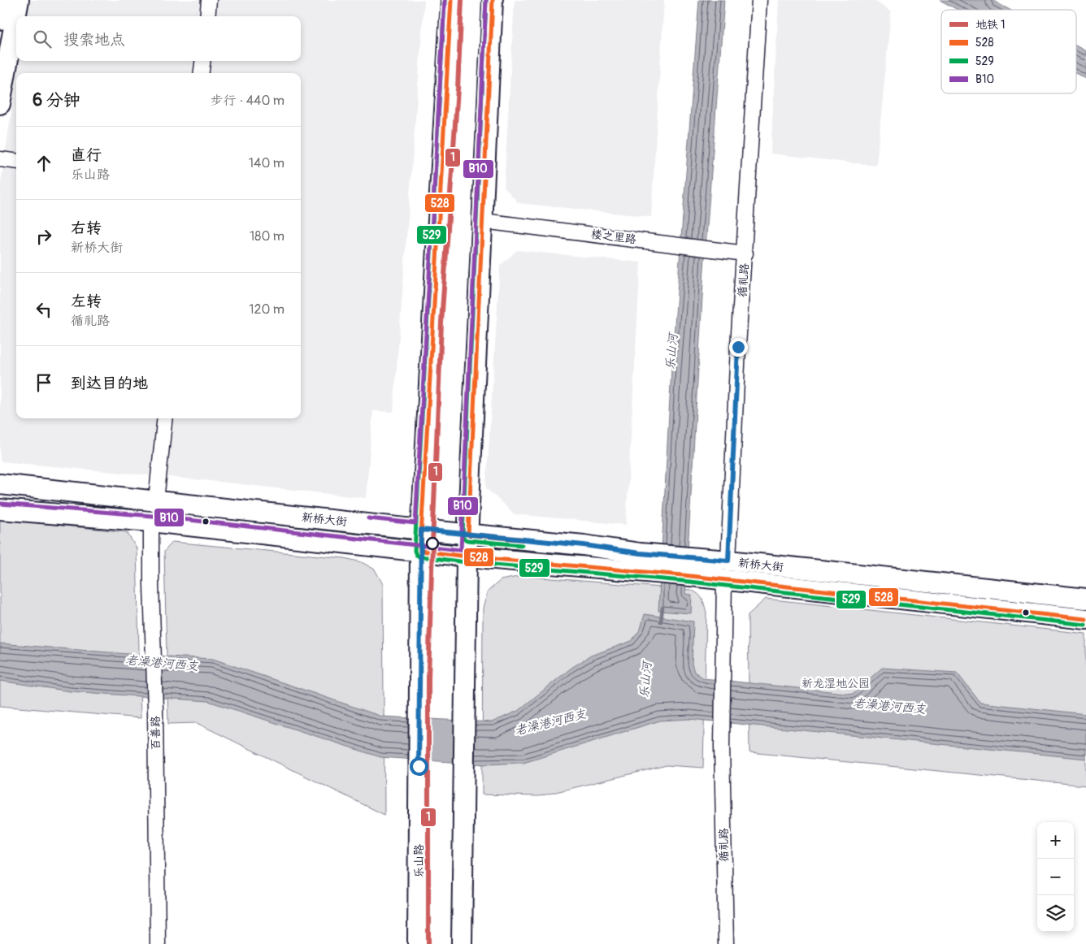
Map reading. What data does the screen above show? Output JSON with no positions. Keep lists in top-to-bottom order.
{
  "streets": {
    "street": [
      "楼之里路",
      "循礼路",
      "新桥大街",
      "百善路",
      "乐山路"
    ]
  },
  "crossings": [
    ["楼之里路", "循礼路"],
    ["循礼路", "新桥大街"],
    ["新桥大街", "百善路"],
    ["新桥大街", "乐山路"]
  ],
  "water": ["乐山河", "老澡港河西支"],
  "parks": ["新龙湿地公园"],
  "lines": [
    "metro line 1",
    "transit line 528",
    "transit line 529",
    "transit line B10"
  ],
  "legend": [
    "地铁 1",
    "528",
    "529",
    "B10"
  ],
  "page": {
    "search": "搜索地点",
    "heading": ["6 分钟", "步行 · 440 m"],
    "list": [
      ["直行", "乐山路", "140 m"],
      ["右转", "新桥大街", "180 m"],
      ["左转", "循礼路", "120 m"],
      "到达目的地"
    ],
    "map_buttons": ["+", "−"]
  }
}
